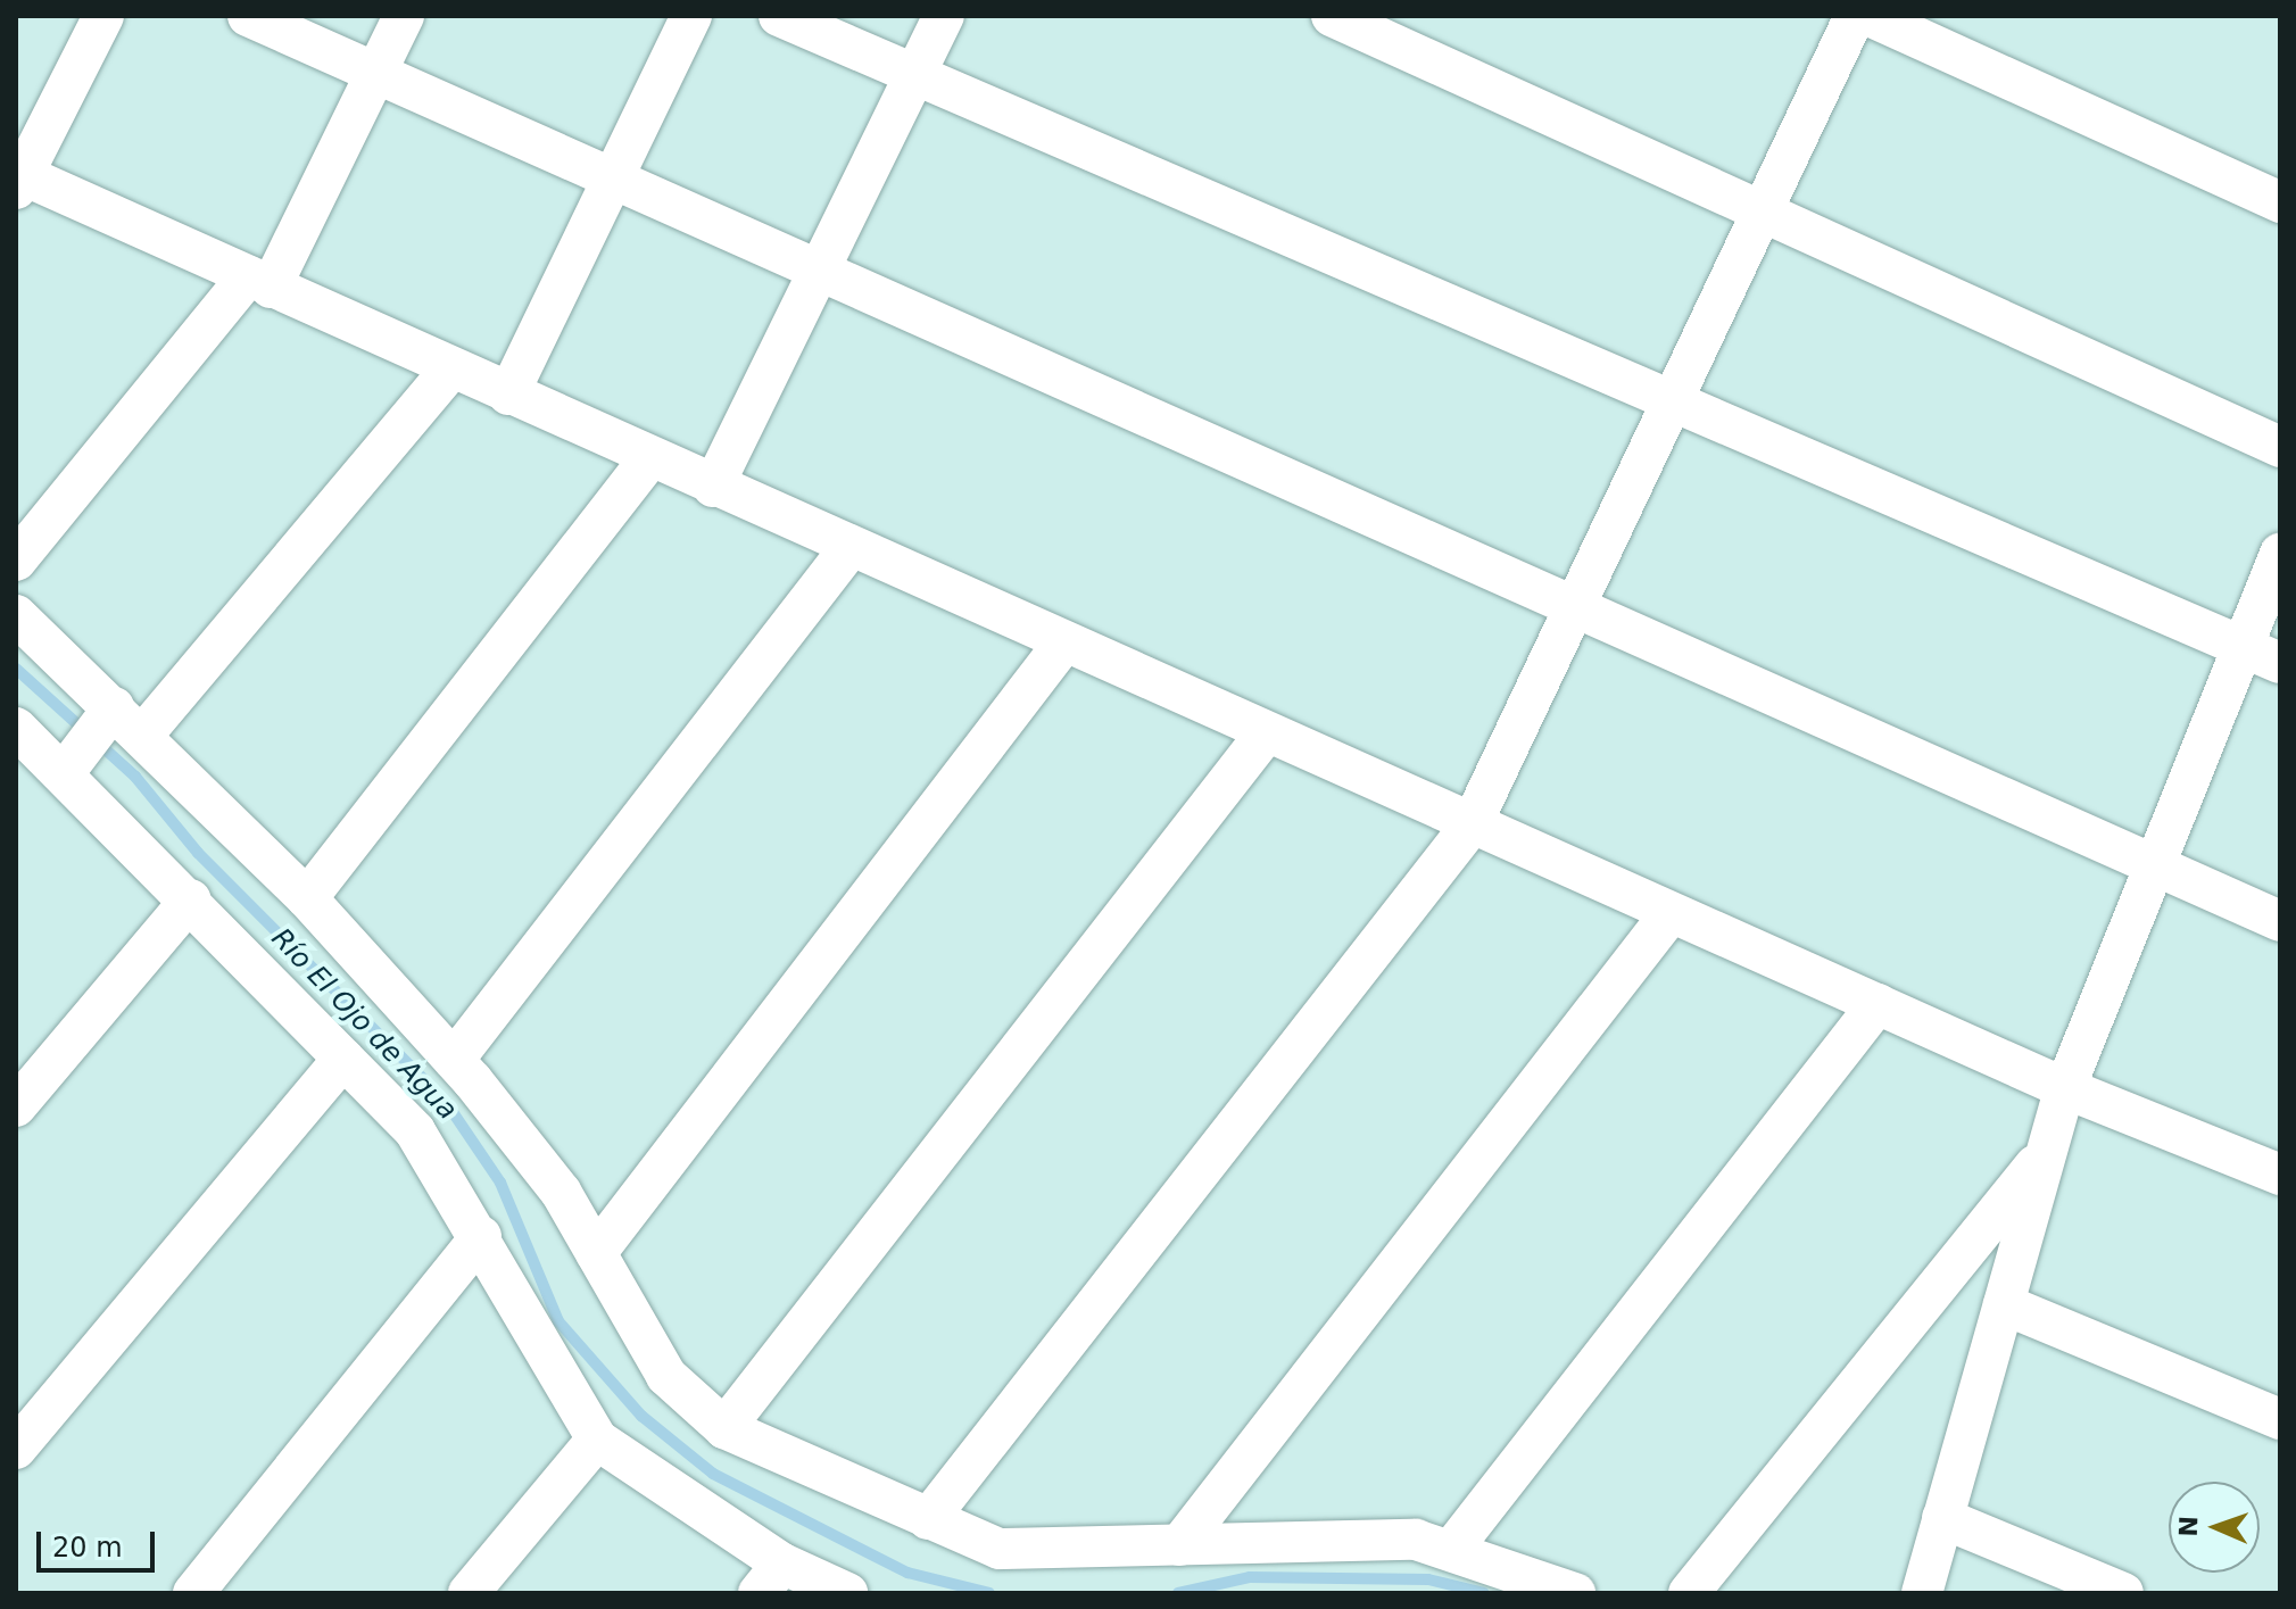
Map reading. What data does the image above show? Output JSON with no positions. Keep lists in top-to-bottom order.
{
  "water": ["Río El Ojo de Agua"],
  "scale_bar": "20 m",
  "north": "left"
}
